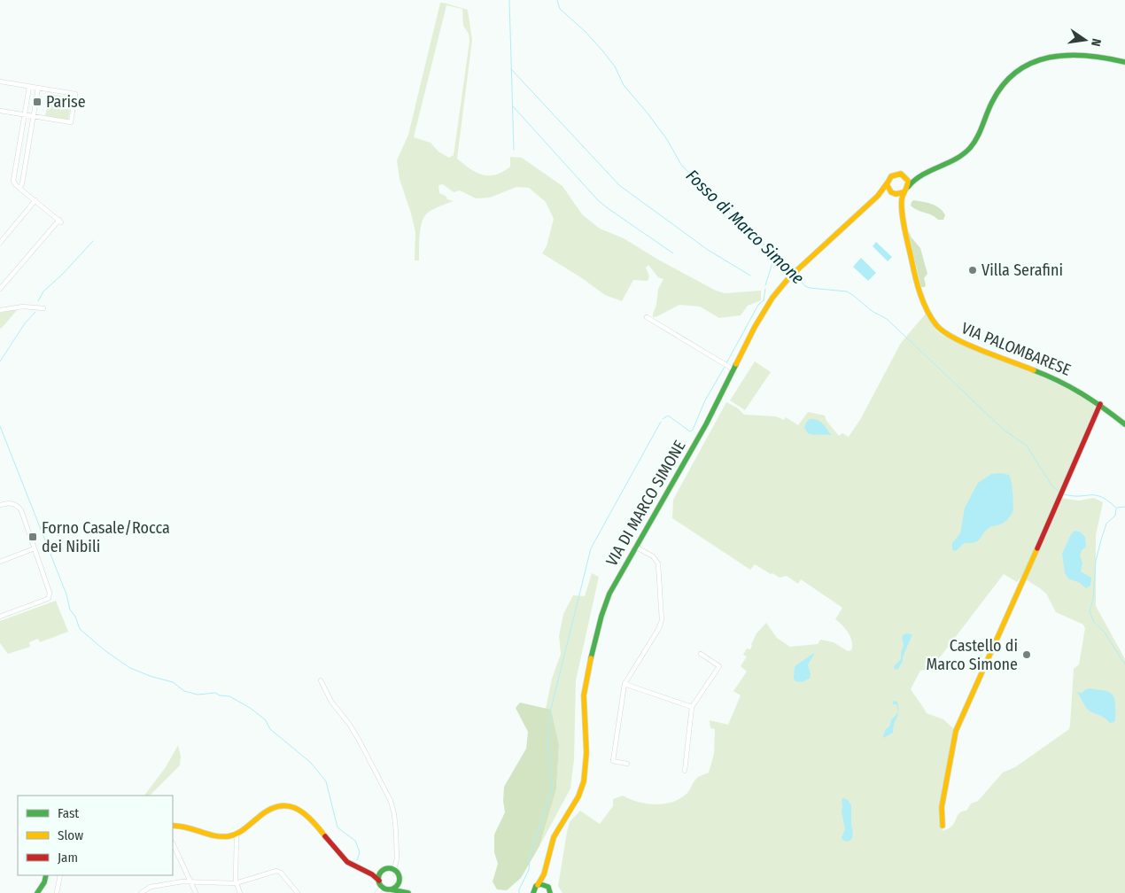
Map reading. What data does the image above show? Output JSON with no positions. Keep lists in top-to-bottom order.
{
  "streets": {
    "street": ["VIA PALOMBARESE", "VIA DI MARCO SIMONE"]
  },
  "crossings": [
    ["VIA PALOMBARESE", "VIA DI MARCO SIMONE"]
  ],
  "water": ["Fosso di Marco Simone"],
  "places": {
    "transit": ["Parise", "Forno Casale/Rocca dei Nibili"],
    "other": ["Villa Serafini", "Castello di Marco Simone"]
  },
  "legend": ["Fast", "Slow", "Jam"],
  "north": "right"
}
